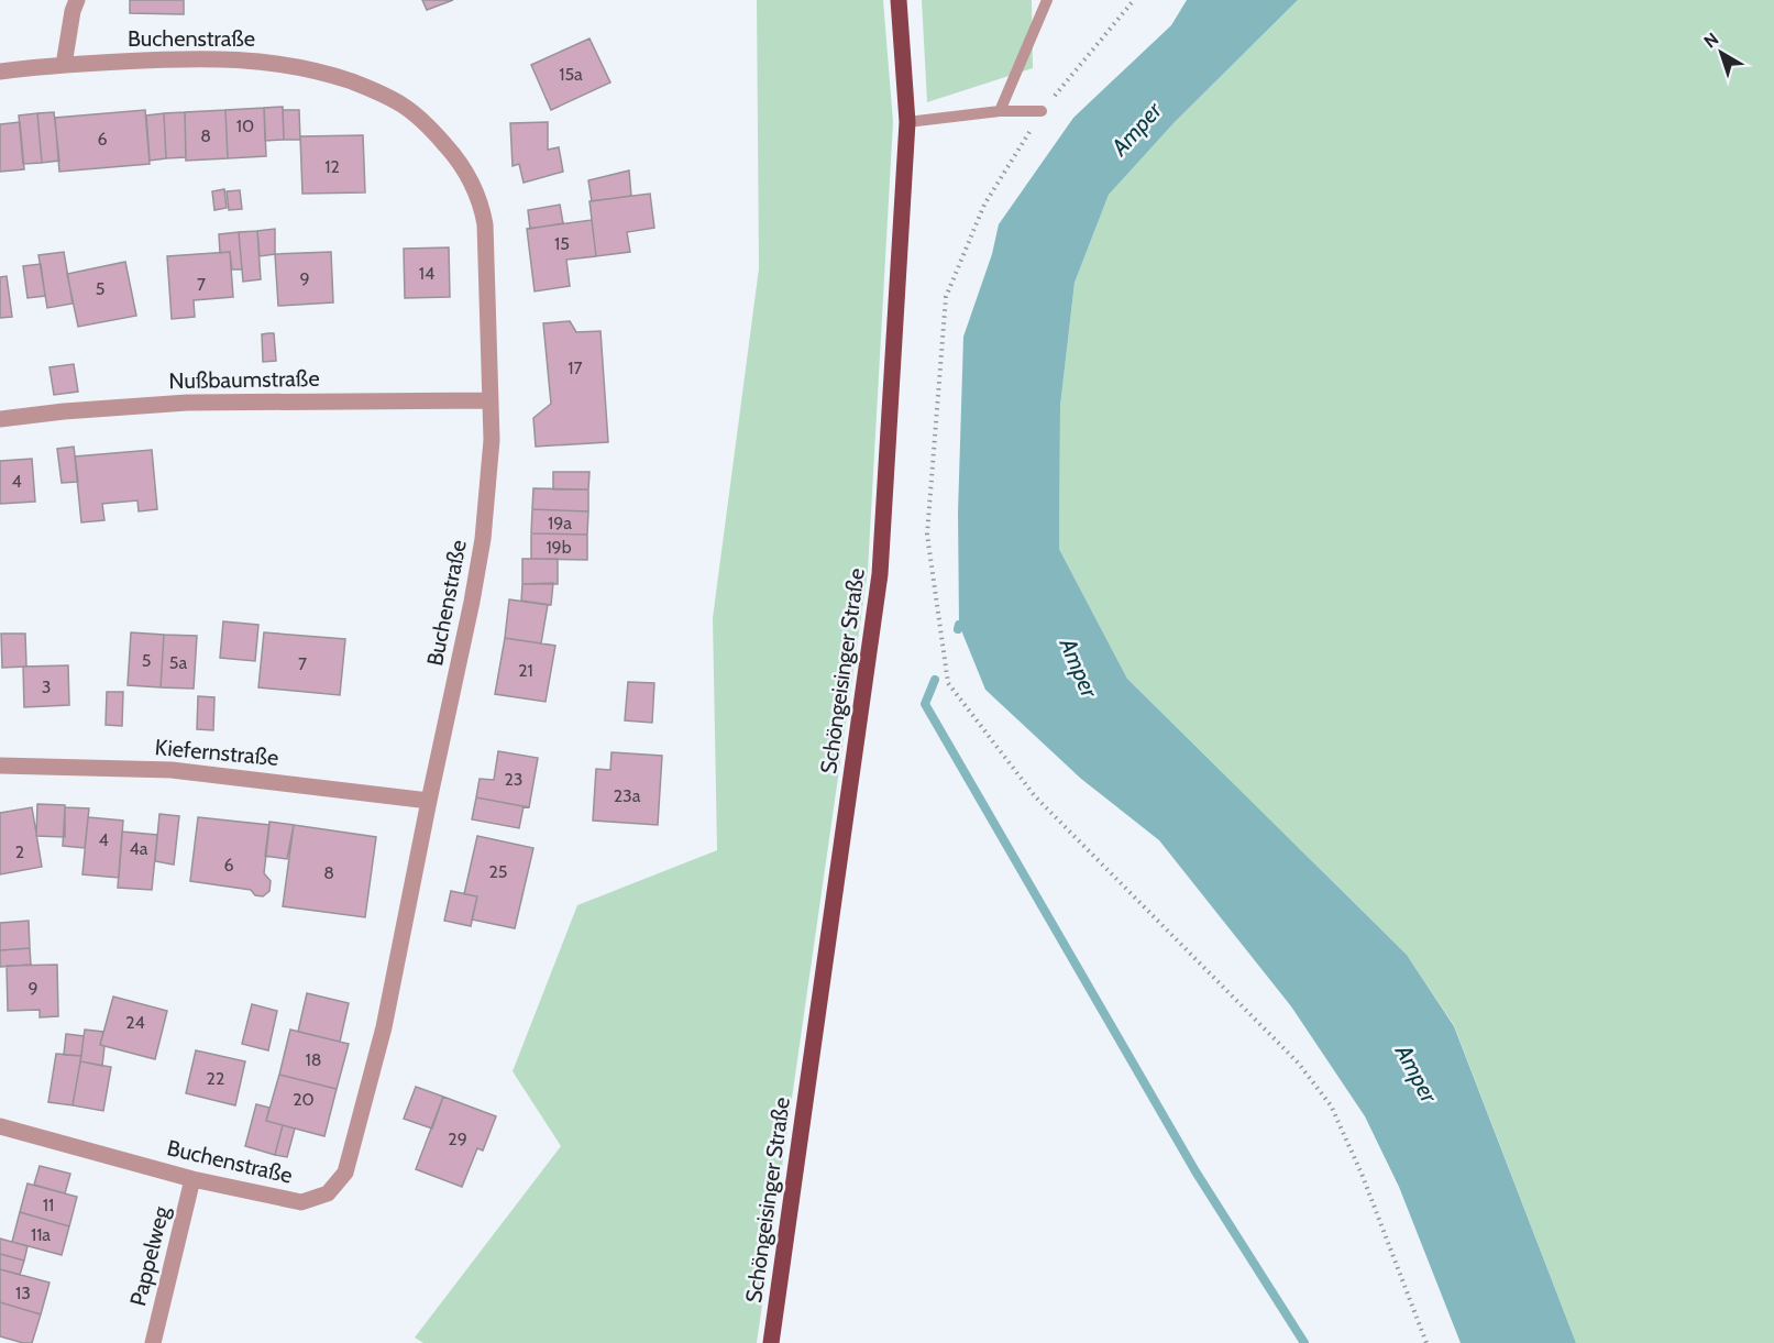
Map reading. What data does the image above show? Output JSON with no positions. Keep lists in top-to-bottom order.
{
  "streets": {
    "main road": ["Schöngeisinger Straße"],
    "street": [
      "Buchenstraße",
      "Nußbaumstraße",
      "Kiefernstraße",
      "Pappelweg"
    ]
  },
  "crossings": [
    ["Buchenstraße", "Nußbaumstraße"],
    ["Buchenstraße", "Kiefernstraße"],
    ["Buchenstraße", "Pappelweg"]
  ],
  "water": ["Amper"],
  "house_numbers": [
    "15a",
    "10",
    "8",
    "6",
    "12",
    "15",
    "14",
    "9",
    "7",
    "5",
    "17",
    "4",
    "19a",
    "19b",
    "5",
    "5a",
    "7",
    "21",
    "3",
    "23",
    "23a",
    "4",
    "4a",
    "2",
    "6",
    "25",
    "8",
    "9",
    "24",
    "18",
    "22",
    "20",
    "29",
    "11",
    "11a",
    "13"
  ],
  "north": "top left"
}
